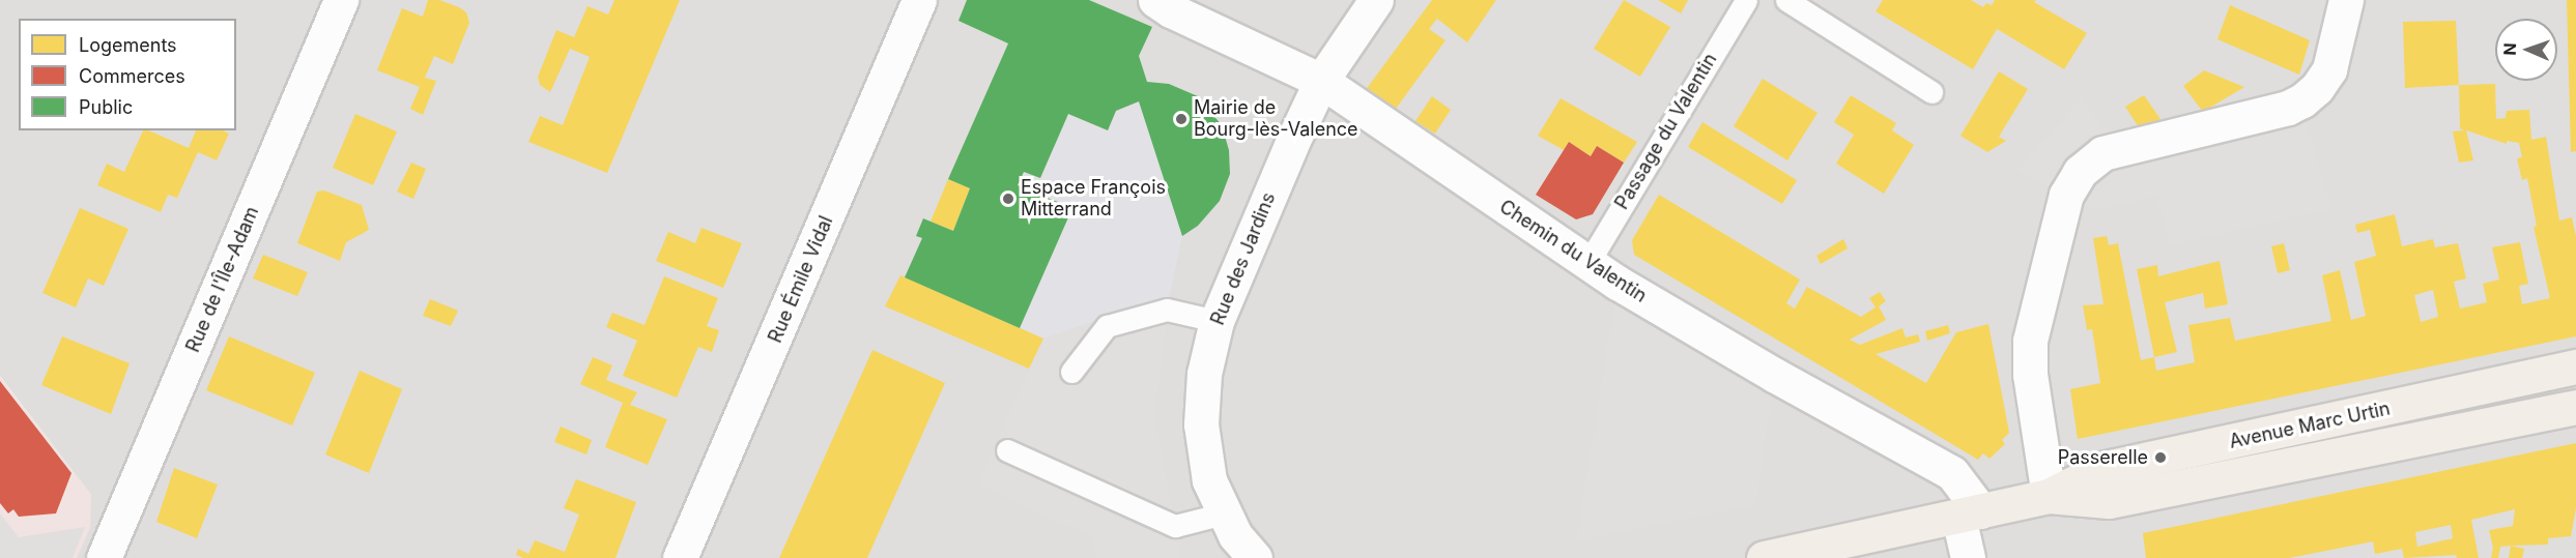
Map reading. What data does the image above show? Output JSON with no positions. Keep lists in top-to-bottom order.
{
  "streets": {
    "main road": ["Avenue Marc Urtin"],
    "street": [
      "Chemin du Valentin",
      "Rue des Jardins",
      "Rue de l'Île-Adam",
      "Rue Émile Vidal"
    ],
    "lane": ["Passage du Valentin"]
  },
  "crossings": [
    ["Passage du Valentin", "Chemin du Valentin"],
    ["Chemin du Valentin", "Rue des Jardins"],
    ["Chemin du Valentin", "Avenue Marc Urtin"]
  ],
  "places": ["Mairie de Bourg-lès-Valence", "Espace François Mitterrand", "Passerelle"],
  "legend": ["Logements", "Commerces", "Public"],
  "north": "left"
}
